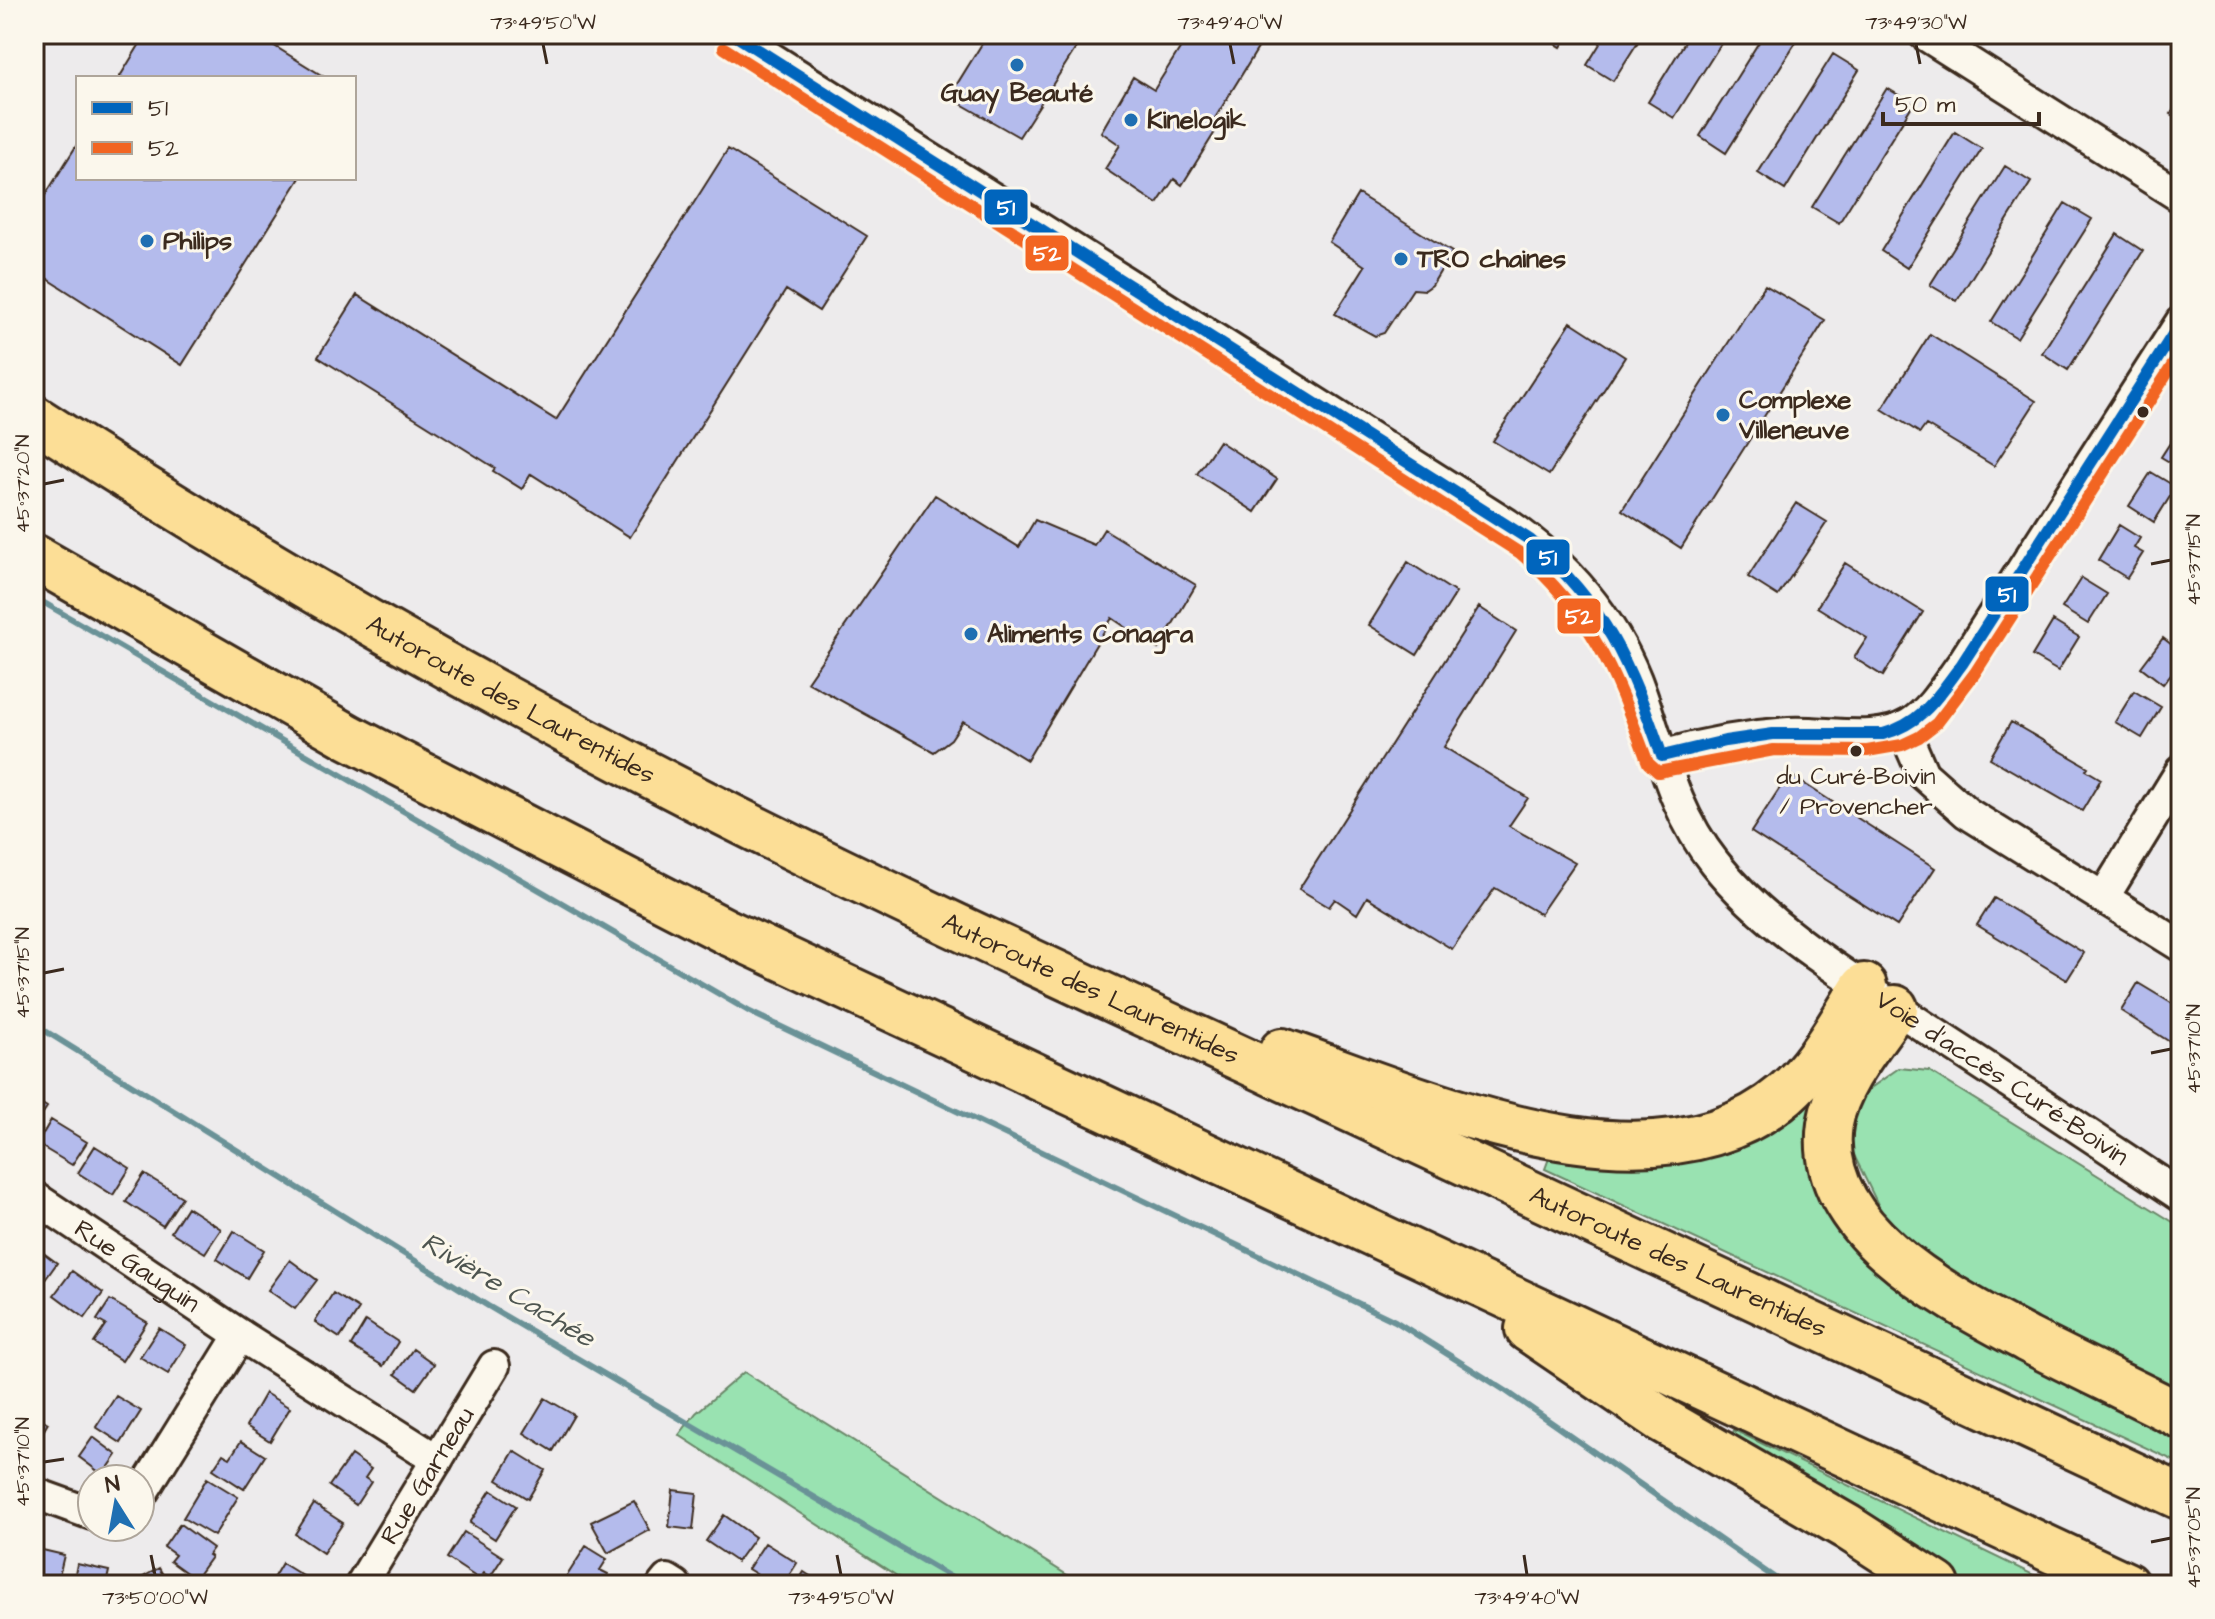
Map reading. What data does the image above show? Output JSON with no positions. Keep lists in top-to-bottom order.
{
  "streets": {
    "highway": ["Autoroute des Laurentides"],
    "street": ["Voie d'accès Curé-Boivin", "Rue Gauguin", "Rue Garneau"]
  },
  "crossings": [
    ["Rue Gauguin", "Rue Garneau"]
  ],
  "water": ["Rivière Cachée"],
  "places": [
    "Guay Beauté",
    "Kinelogik",
    "Philips",
    "TRO chaines",
    "Complexe Villeneuve",
    "Aliments Conagra",
    "du Curé-Boivin / Provencher"
  ],
  "lines": ["transit line 51", "transit line 52"],
  "legend": ["51", "52"],
  "scale_bar": "50 m",
  "north": "top",
  "coordinates": [
    "73°49'50\"W",
    "73°49'40\"W",
    "73°49'30\"W",
    "45°37'20\"N",
    "45°37'15\"N",
    "45°37'10\"N",
    "45°37'05\"N",
    "73°50'00\"W"
  ]
}
